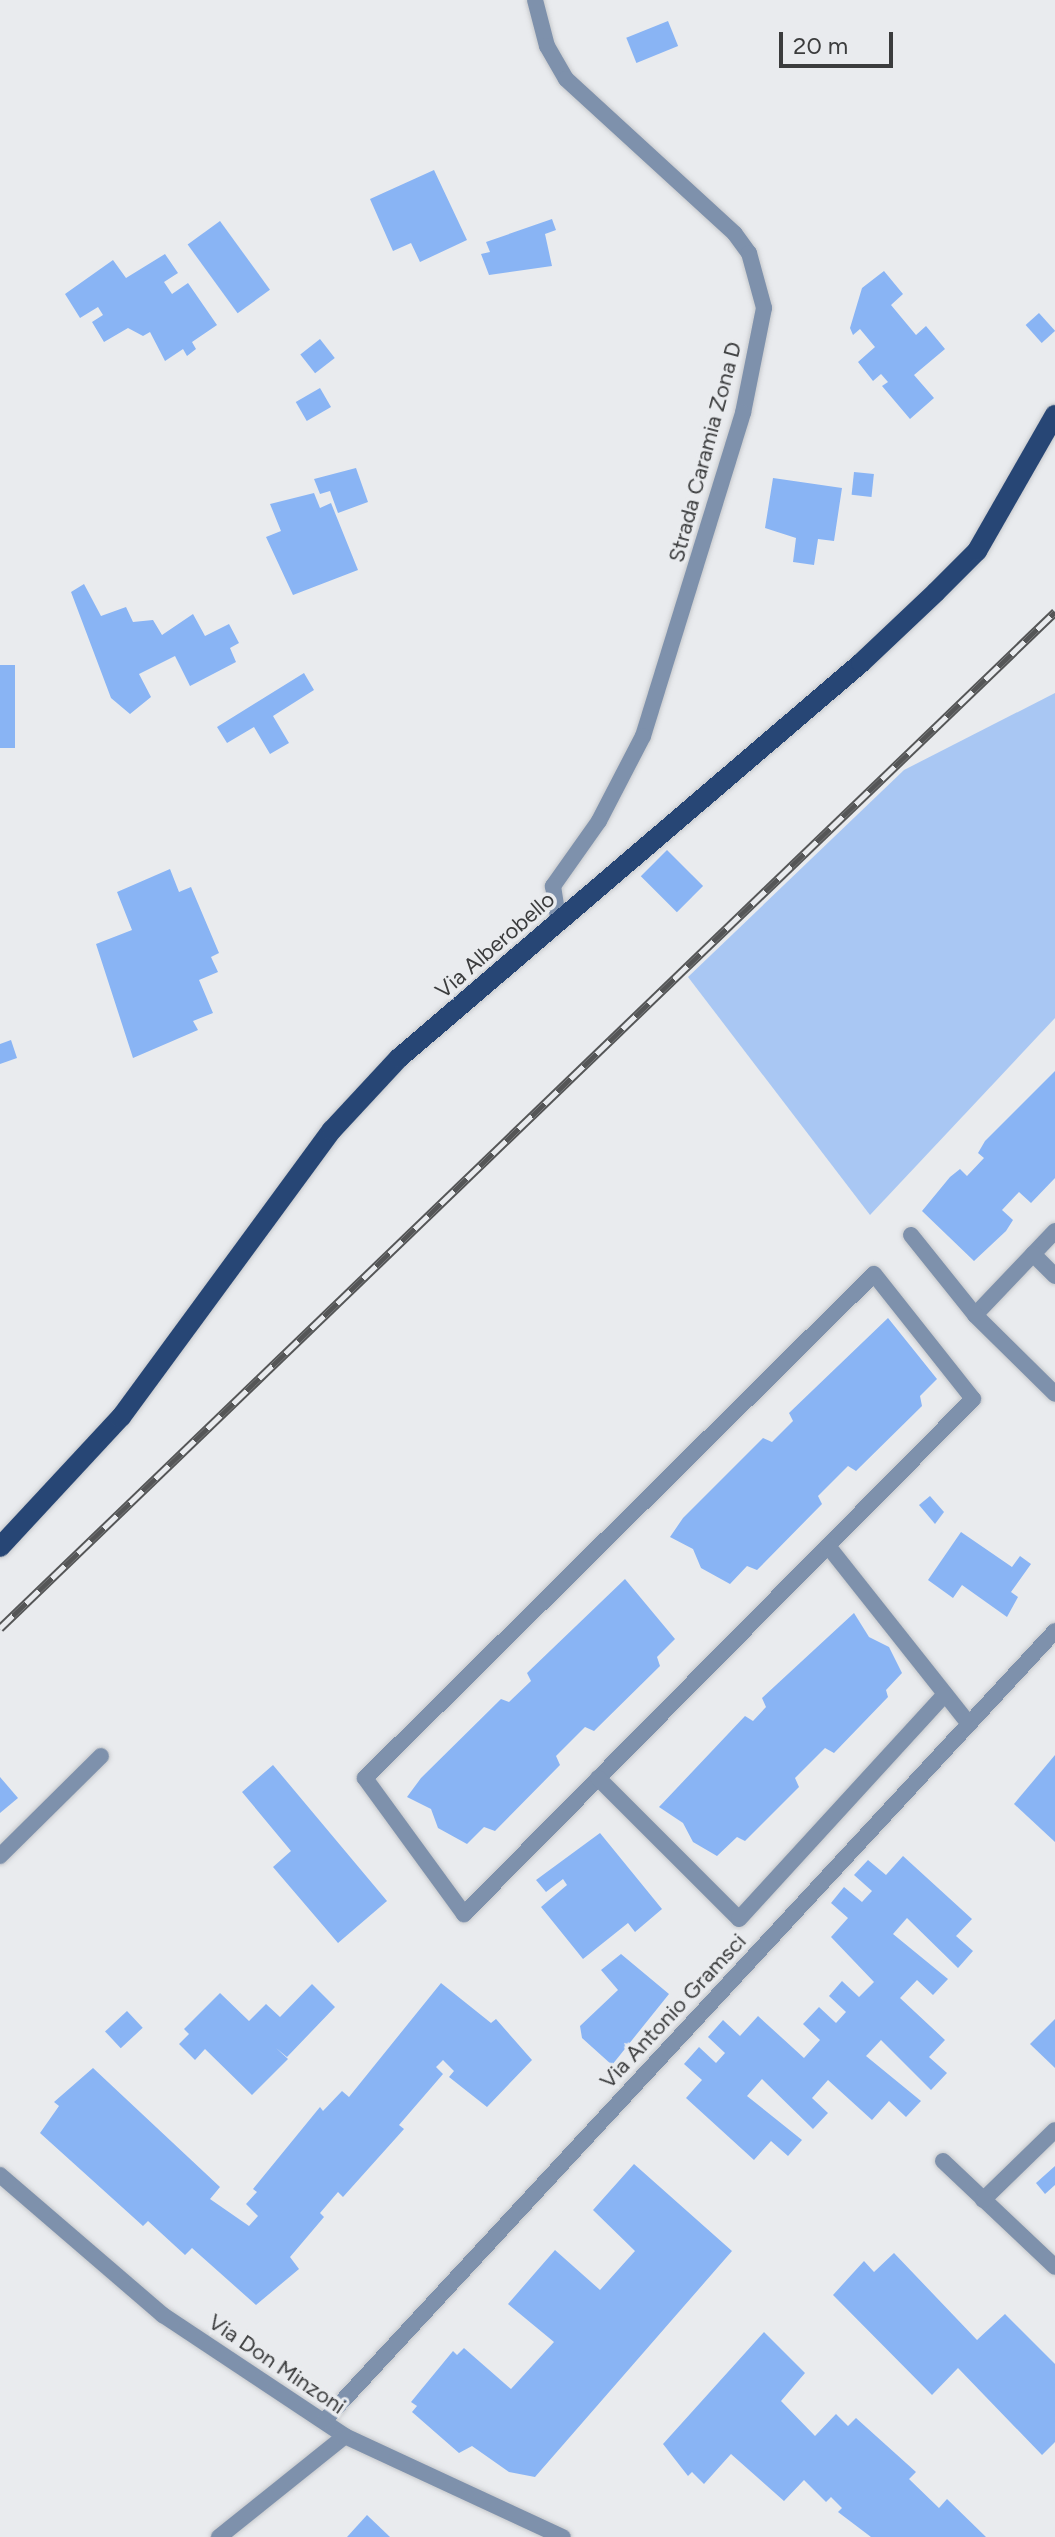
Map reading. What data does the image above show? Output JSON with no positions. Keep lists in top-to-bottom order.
{
  "streets": {
    "main road": ["Via Alberobello"],
    "street": ["Strada Caramia Zona D", "Via Antonio Gramsci", "Via Don Minzoni"]
  },
  "crossings": [
    ["Strada Caramia Zona D", "Via Alberobello"],
    ["Via Antonio Gramsci", "Via Don Minzoni"]
  ],
  "scale_bar": "20 m"
}
